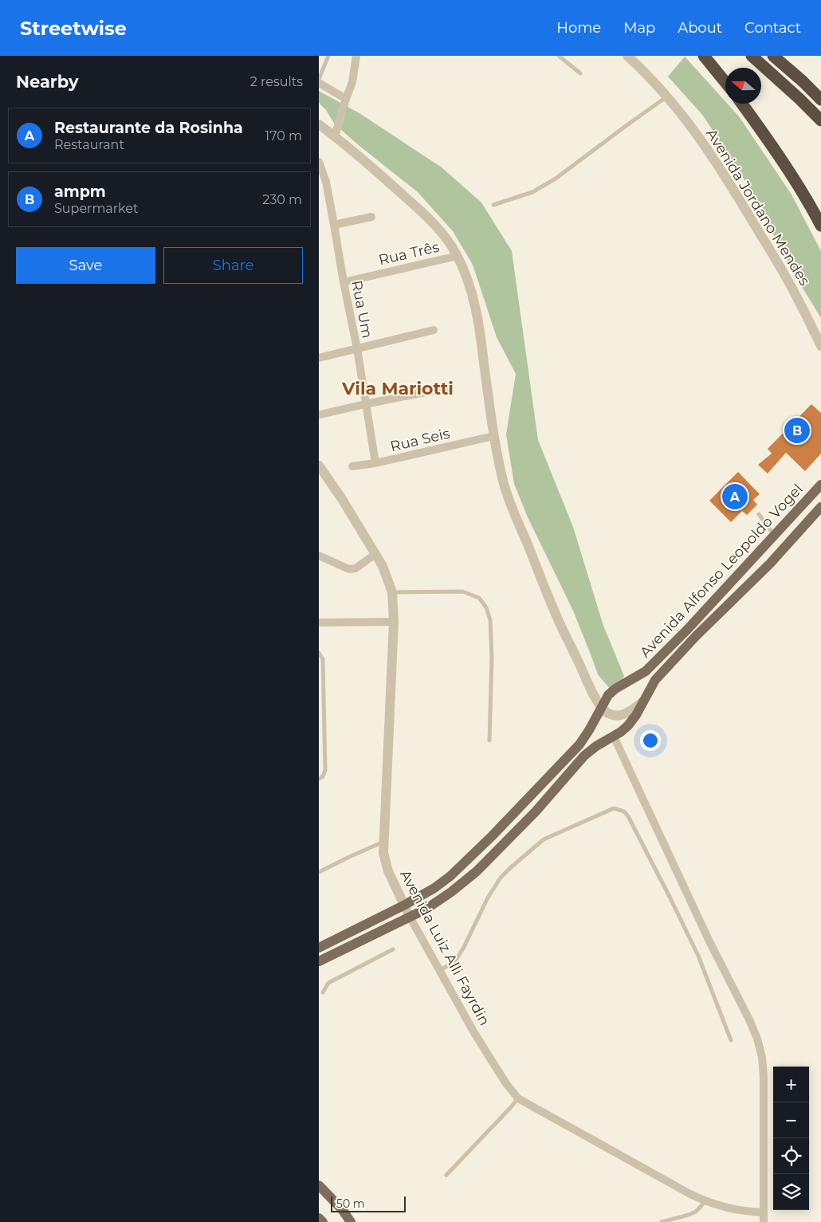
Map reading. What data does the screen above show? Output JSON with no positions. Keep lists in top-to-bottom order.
{
  "streets": {
    "main road": ["Avenida Alfonso Leopoldo Vogel"],
    "street": [
      "Avenida Jordano Mendes",
      "Rua Três",
      "Rua Um",
      "Rua Seis",
      "Avenida Luiz Alli Fayrdin"
    ]
  },
  "crossings": [
    ["Rua Três", "Rua Um"],
    ["Rua Um", "Rua Seis"],
    ["Avenida Alfonso Leopoldo Vogel", "Avenida Luiz Alli Fayrdin"]
  ],
  "districts": ["Vila Mariotti"],
  "scale_bar": "50 m",
  "north": "left",
  "page": {
    "header": "Streetwise",
    "nav": [
      "Home",
      "Map",
      "About",
      "Contact"
    ],
    "heading": ["Nearby", "2 results"],
    "list": [
      {
        "mark": "A",
        "name": "Restaurante da Rosinha",
        "note": "Restaurant",
        "value": "170 m"
      },
      {
        "mark": "B",
        "name": "ampm",
        "note": "Supermarket",
        "value": "230 m"
      }
    ],
    "buttons": ["Save", "Share"],
    "pins": ["B", "A"],
    "map_buttons": ["+", "−"],
    "scale": "50 m"
  }
}
